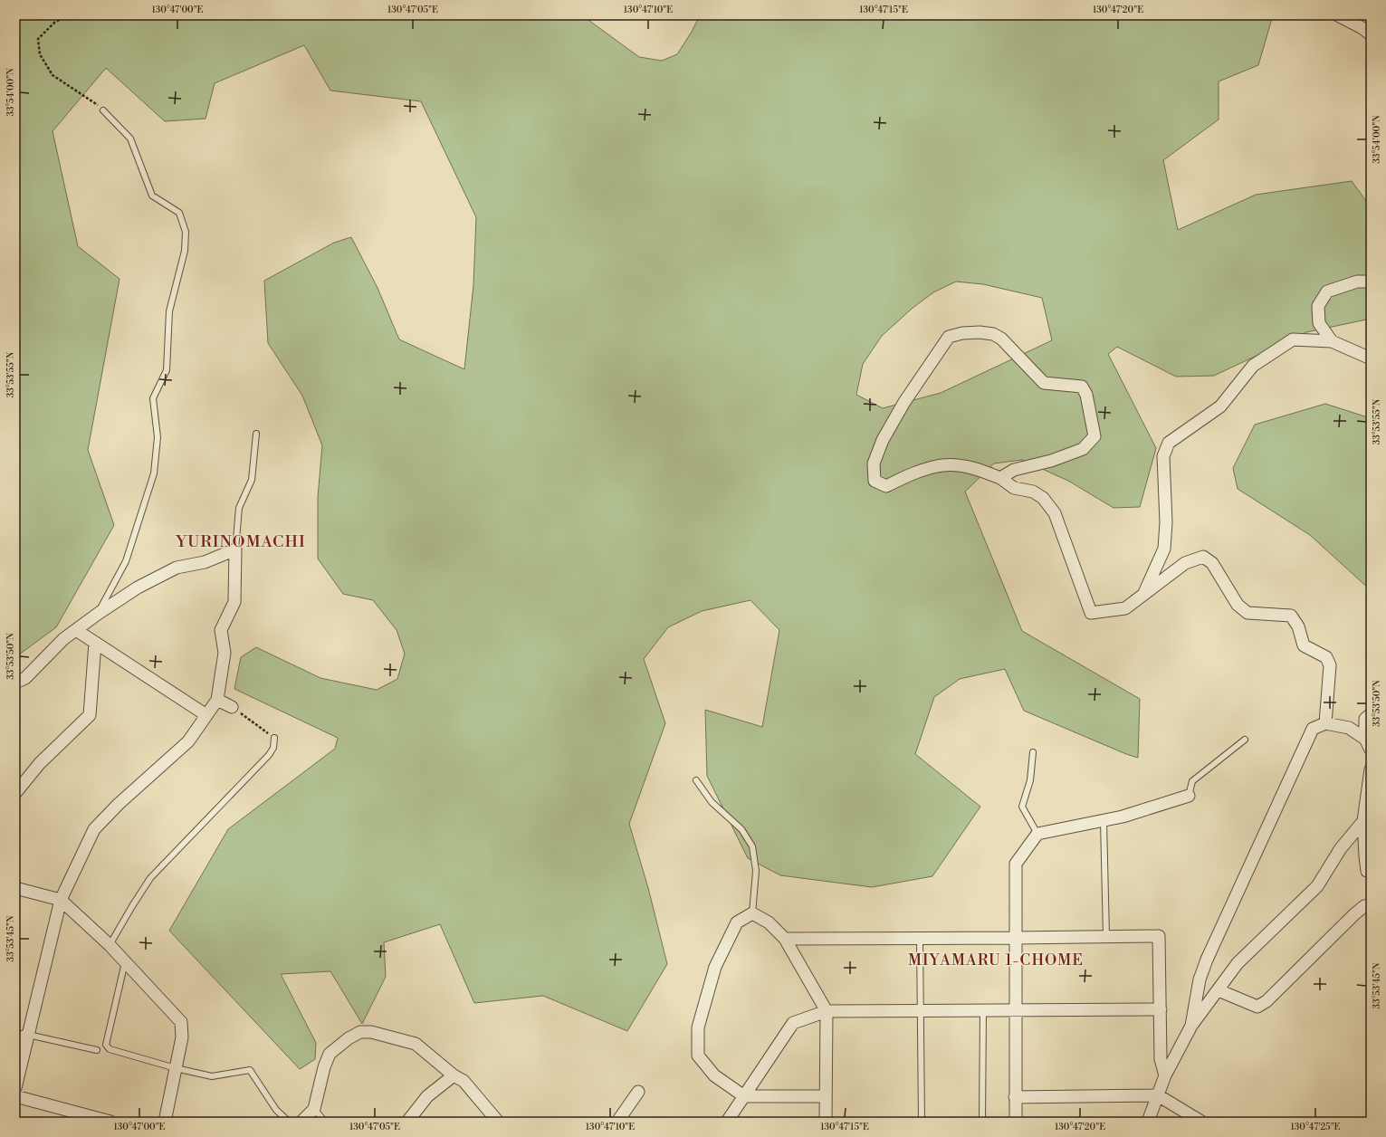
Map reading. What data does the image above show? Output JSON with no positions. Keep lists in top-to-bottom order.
{
  "districts": ["YURINOMACHI", "MIYAMARU 1-CHOME"],
  "coordinates": [
    "130°47'00\"E",
    "130°47'05\"E",
    "130°47'10\"E",
    "130°47'15\"E",
    "130°47'20\"E",
    "33°54'00\"N",
    "33°53'55\"N",
    "33°53'50\"N",
    "33°53'45\"N",
    "130°47'25\"E"
  ]
}
